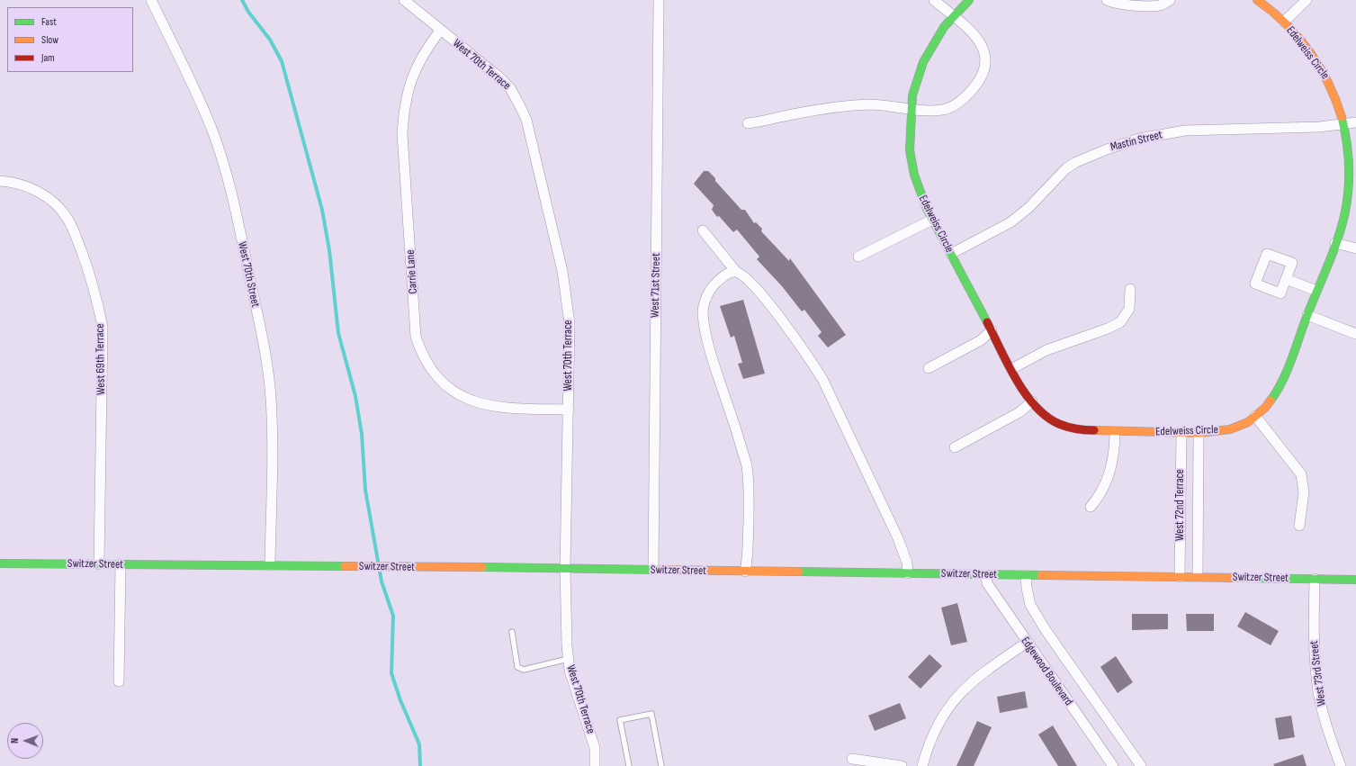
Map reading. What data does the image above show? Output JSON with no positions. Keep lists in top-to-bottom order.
{
  "streets": {
    "street": [
      "Edelweiss Circle",
      "West 70th Terrace",
      "Mastin Street",
      "Carrie Lane",
      "West 70th Street",
      "West 71st Street",
      "West 69th Terrace",
      "West 72nd Terrace",
      "Switzer Street",
      "Edgewood Boulevard",
      "West 73rd Street"
    ]
  },
  "crossings": [
    ["Edelweiss Circle", "Mastin Street"],
    ["Edelweiss Circle", "West 72nd Terrace"],
    ["West 70th Terrace", "Carrie Lane"],
    ["West 70th Terrace", "Switzer Street"],
    ["West 70th Street", "Switzer Street"],
    ["West 71st Street", "Switzer Street"],
    ["West 69th Terrace", "Switzer Street"],
    ["West 72nd Terrace", "Switzer Street"],
    ["Switzer Street", "Edgewood Boulevard"],
    ["Switzer Street", "West 73rd Street"]
  ],
  "legend": ["Fast", "Slow", "Jam"],
  "north": "left"
}
